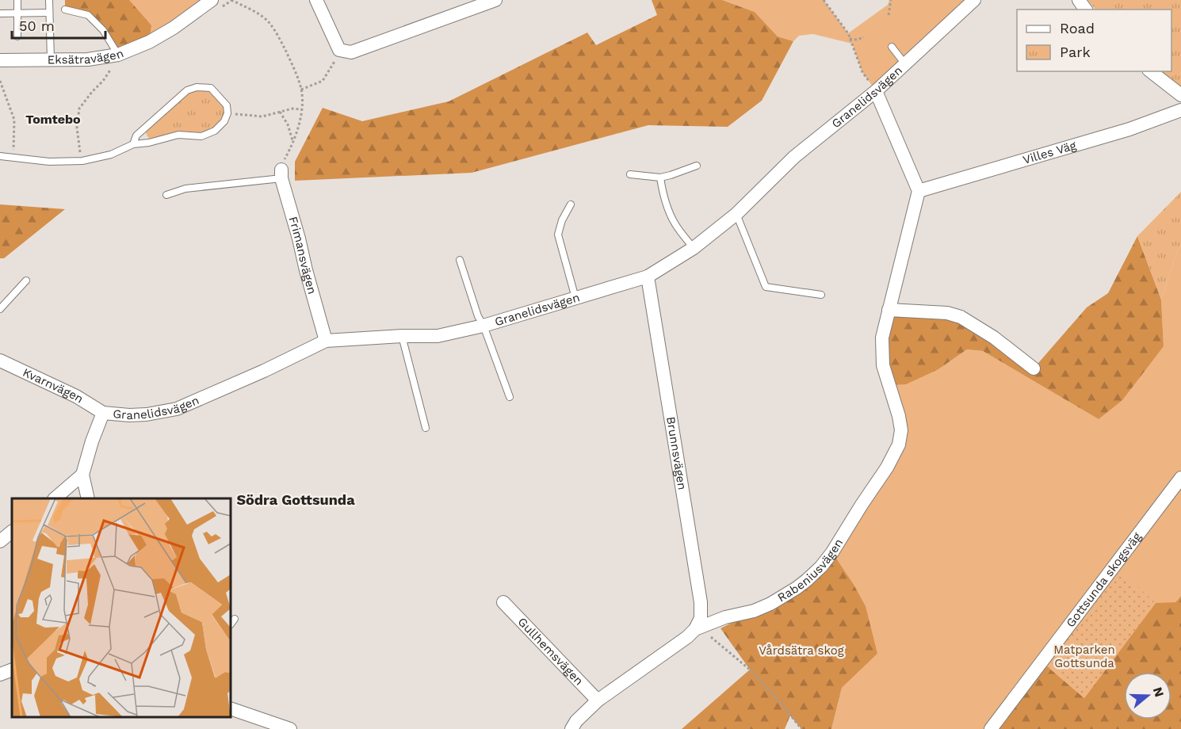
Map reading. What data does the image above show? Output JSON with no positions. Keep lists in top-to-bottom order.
{
  "streets": {
    "street": [
      "Eksätravägen",
      "Granelidsvägen",
      "Villes Väg",
      "Frimansvägen",
      "Kvarnvägen",
      "Brunnsvägen",
      "Rabeniusvägen",
      "Gottsunda skogsväg",
      "Gullhemsvägen"
    ]
  },
  "crossings": [
    ["Granelidsvägen", "Frimansvägen"],
    ["Granelidsvägen", "Kvarnvägen"],
    ["Granelidsvägen", "Brunnsvägen"],
    ["Villes Väg", "Rabeniusvägen"],
    ["Brunnsvägen", "Rabeniusvägen"],
    ["Rabeniusvägen", "Gullhemsvägen"]
  ],
  "districts": ["Tomtebo", "Södra Gottsunda"],
  "parks": ["Matparken Gottsunda", "Vårdsätra skog"],
  "legend": ["Road", "Park"],
  "scale_bar": "50 m",
  "north": "right"
}
